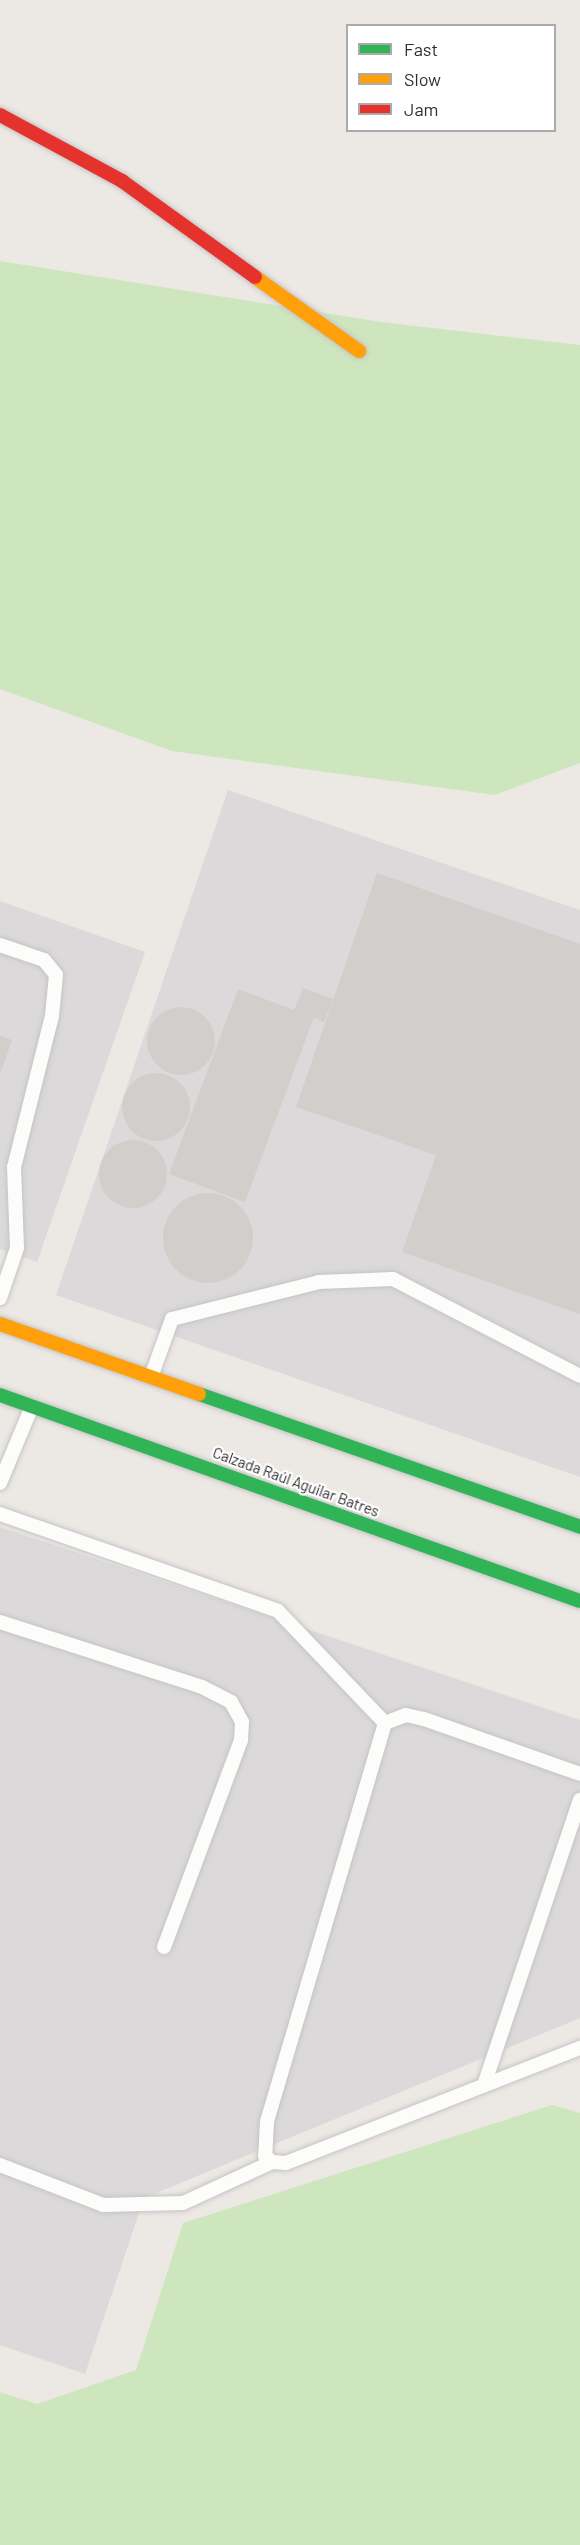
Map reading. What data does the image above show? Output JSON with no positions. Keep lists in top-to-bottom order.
{
  "streets": {
    "main road": ["Calzada Raúl Aguilar Batres"]
  },
  "legend": ["Fast", "Slow", "Jam"]
}
